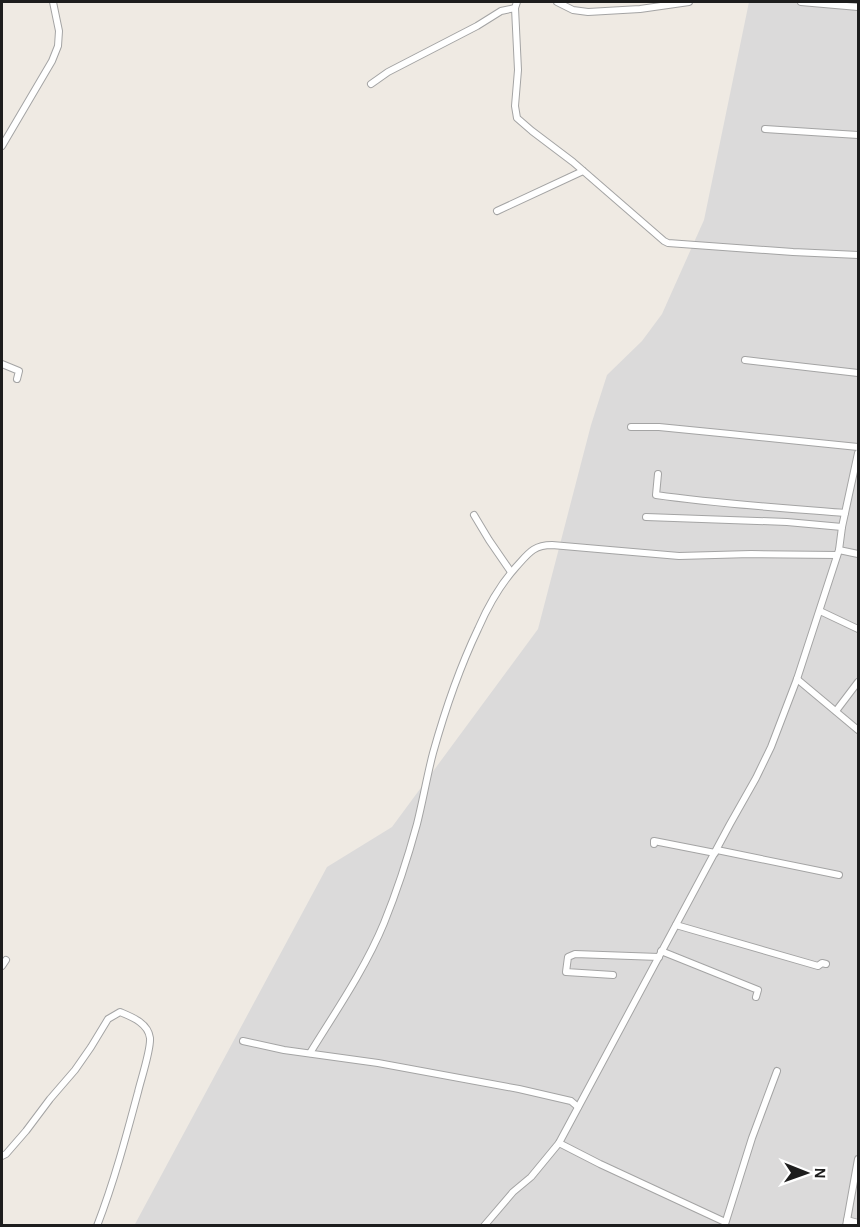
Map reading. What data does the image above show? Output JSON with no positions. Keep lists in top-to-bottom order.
{
  "north": "right"
}
